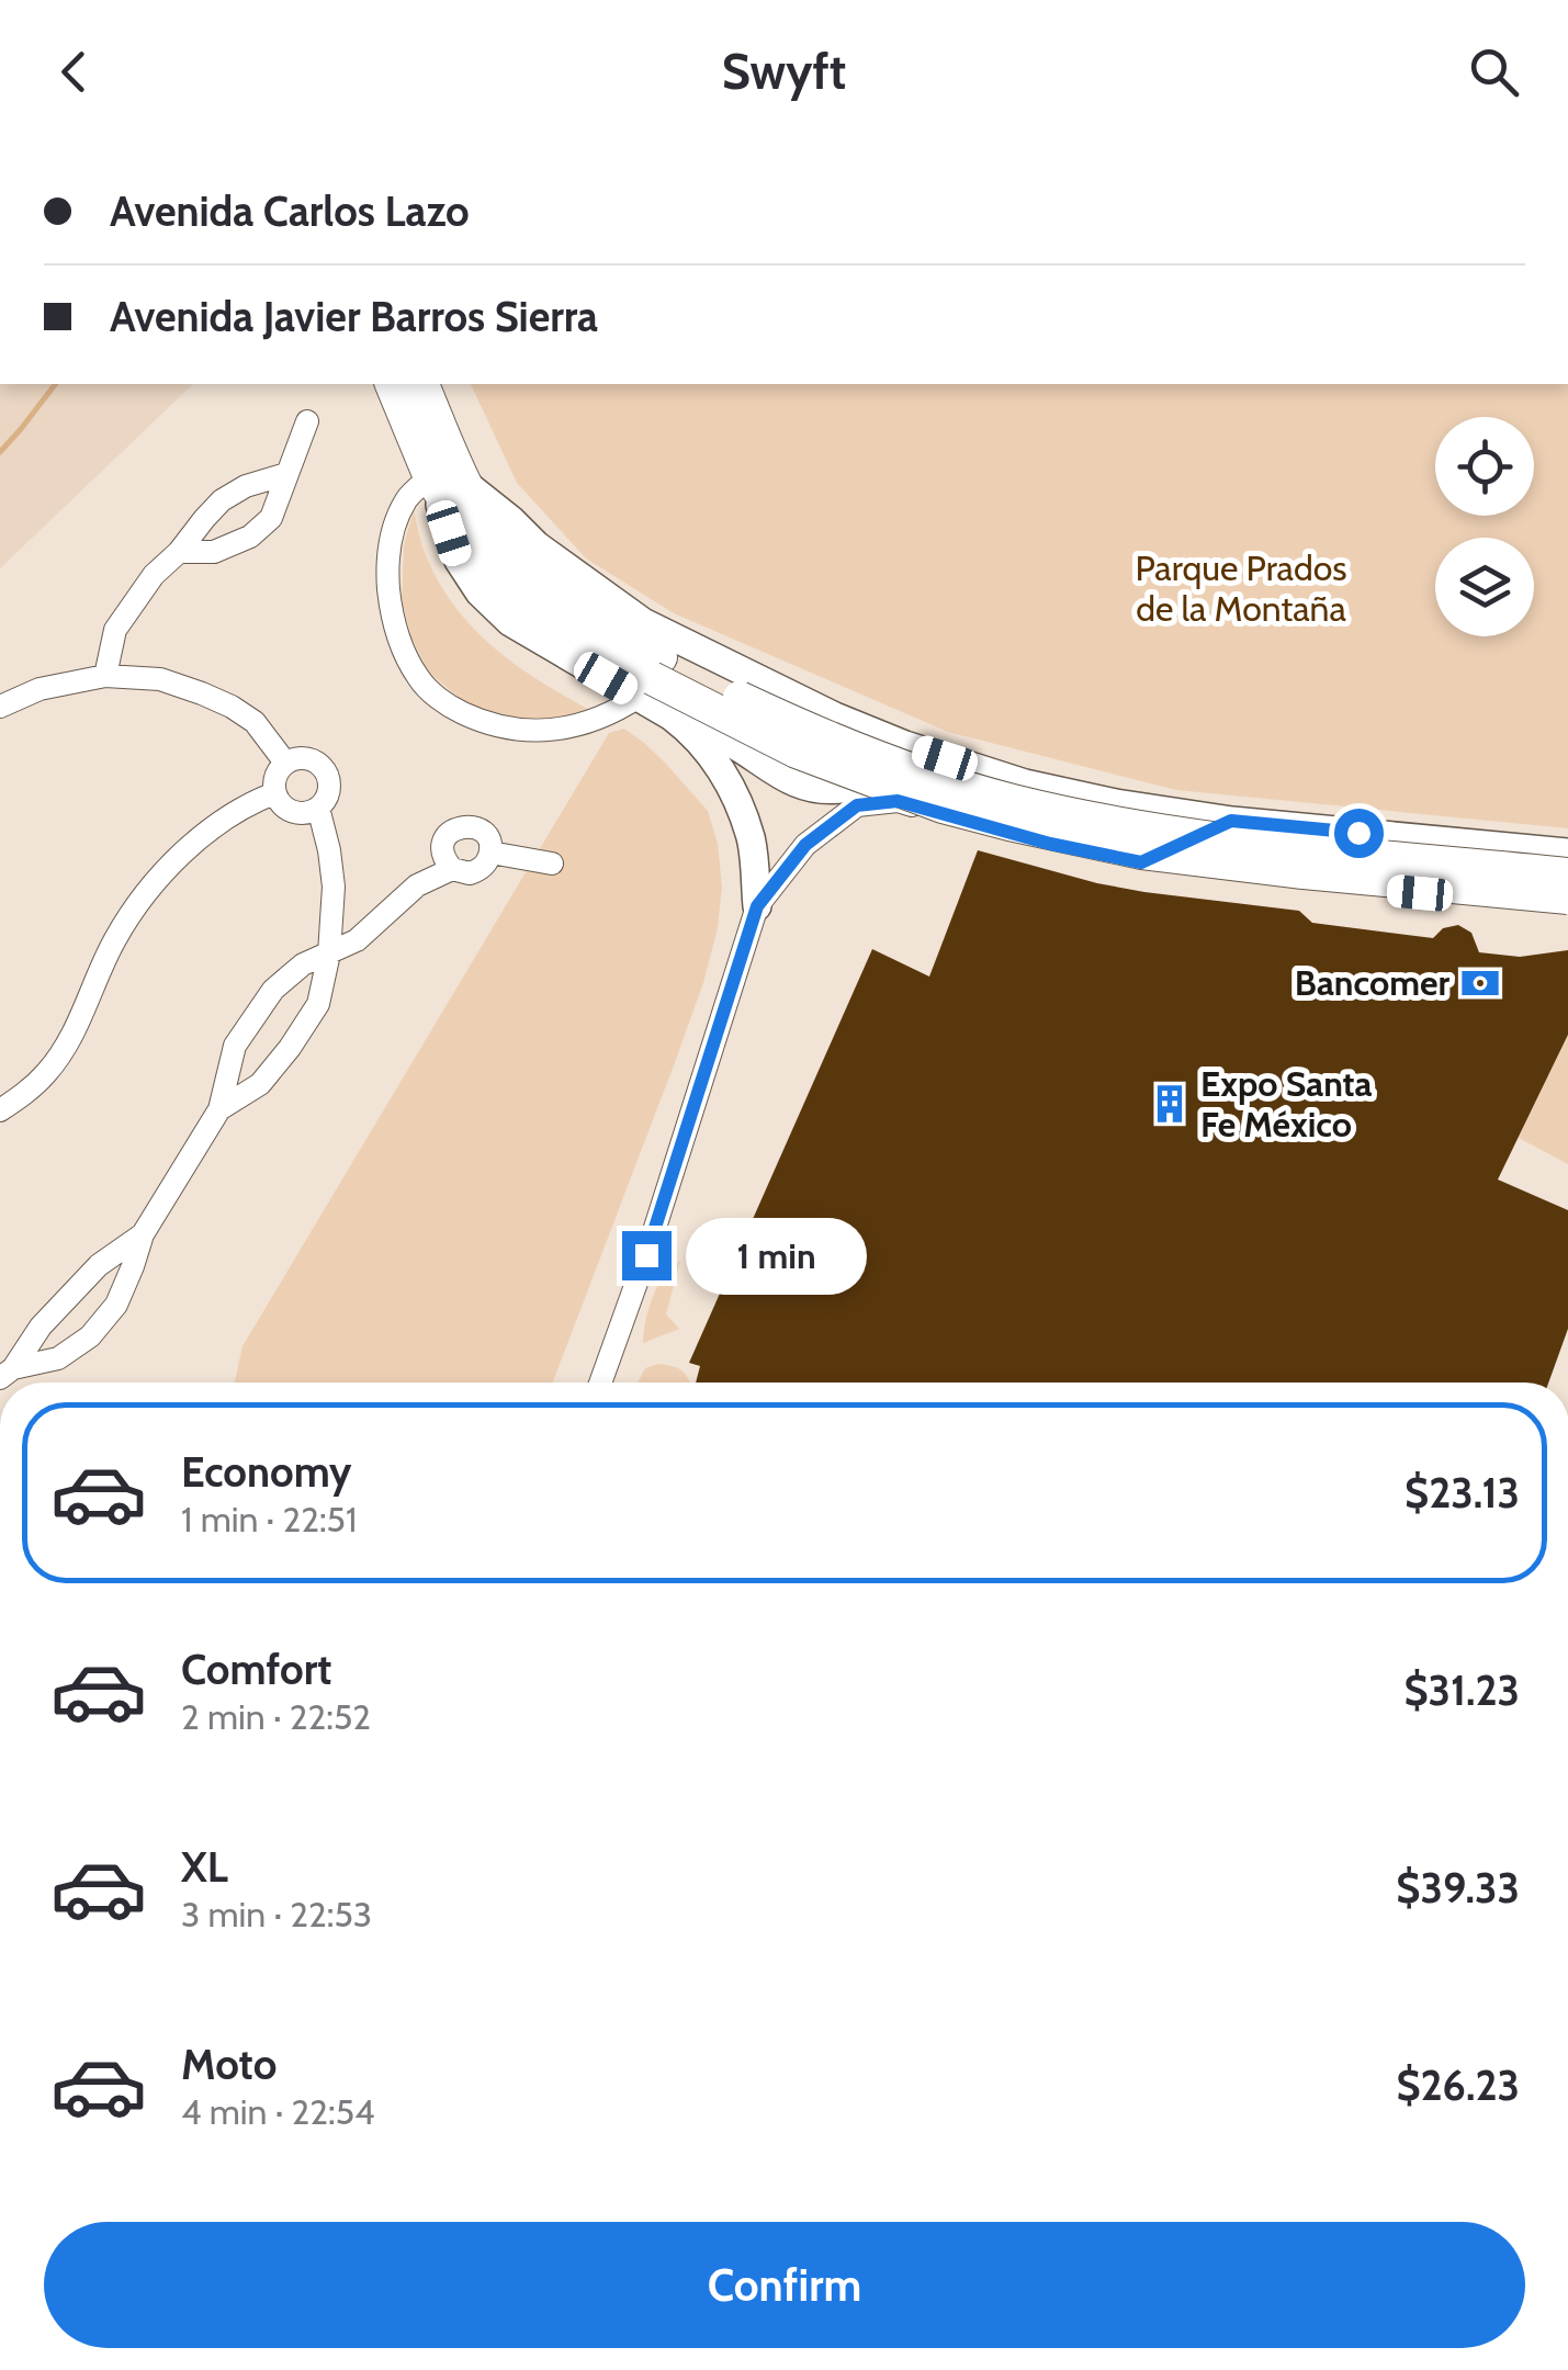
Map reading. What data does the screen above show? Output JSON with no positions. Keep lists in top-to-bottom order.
{
  "parks": ["Parque Prados de la Montaña"],
  "places": {
    "bank": ["Bancomer"],
    "building": ["Expo Santa Fe México"]
  },
  "page": {
    "header": "Swyft",
    "banner": ["Avenida Carlos Lazo", "Avenida Javier Barros Sierra"],
    "bubble": "1 min",
    "list": [
      {
        "name": "Economy",
        "note": "1 min · 22:51",
        "value": "$23.13"
      },
      {
        "name": "Comfort",
        "note": "2 min · 22:52",
        "value": "$31.23"
      },
      {
        "name": "XL",
        "note": "3 min · 22:53",
        "value": "$39.33"
      },
      {
        "name": "Moto",
        "note": "4 min · 22:54",
        "value": "$26.23"
      }
    ],
    "buttons": "Confirm"
  }
}
